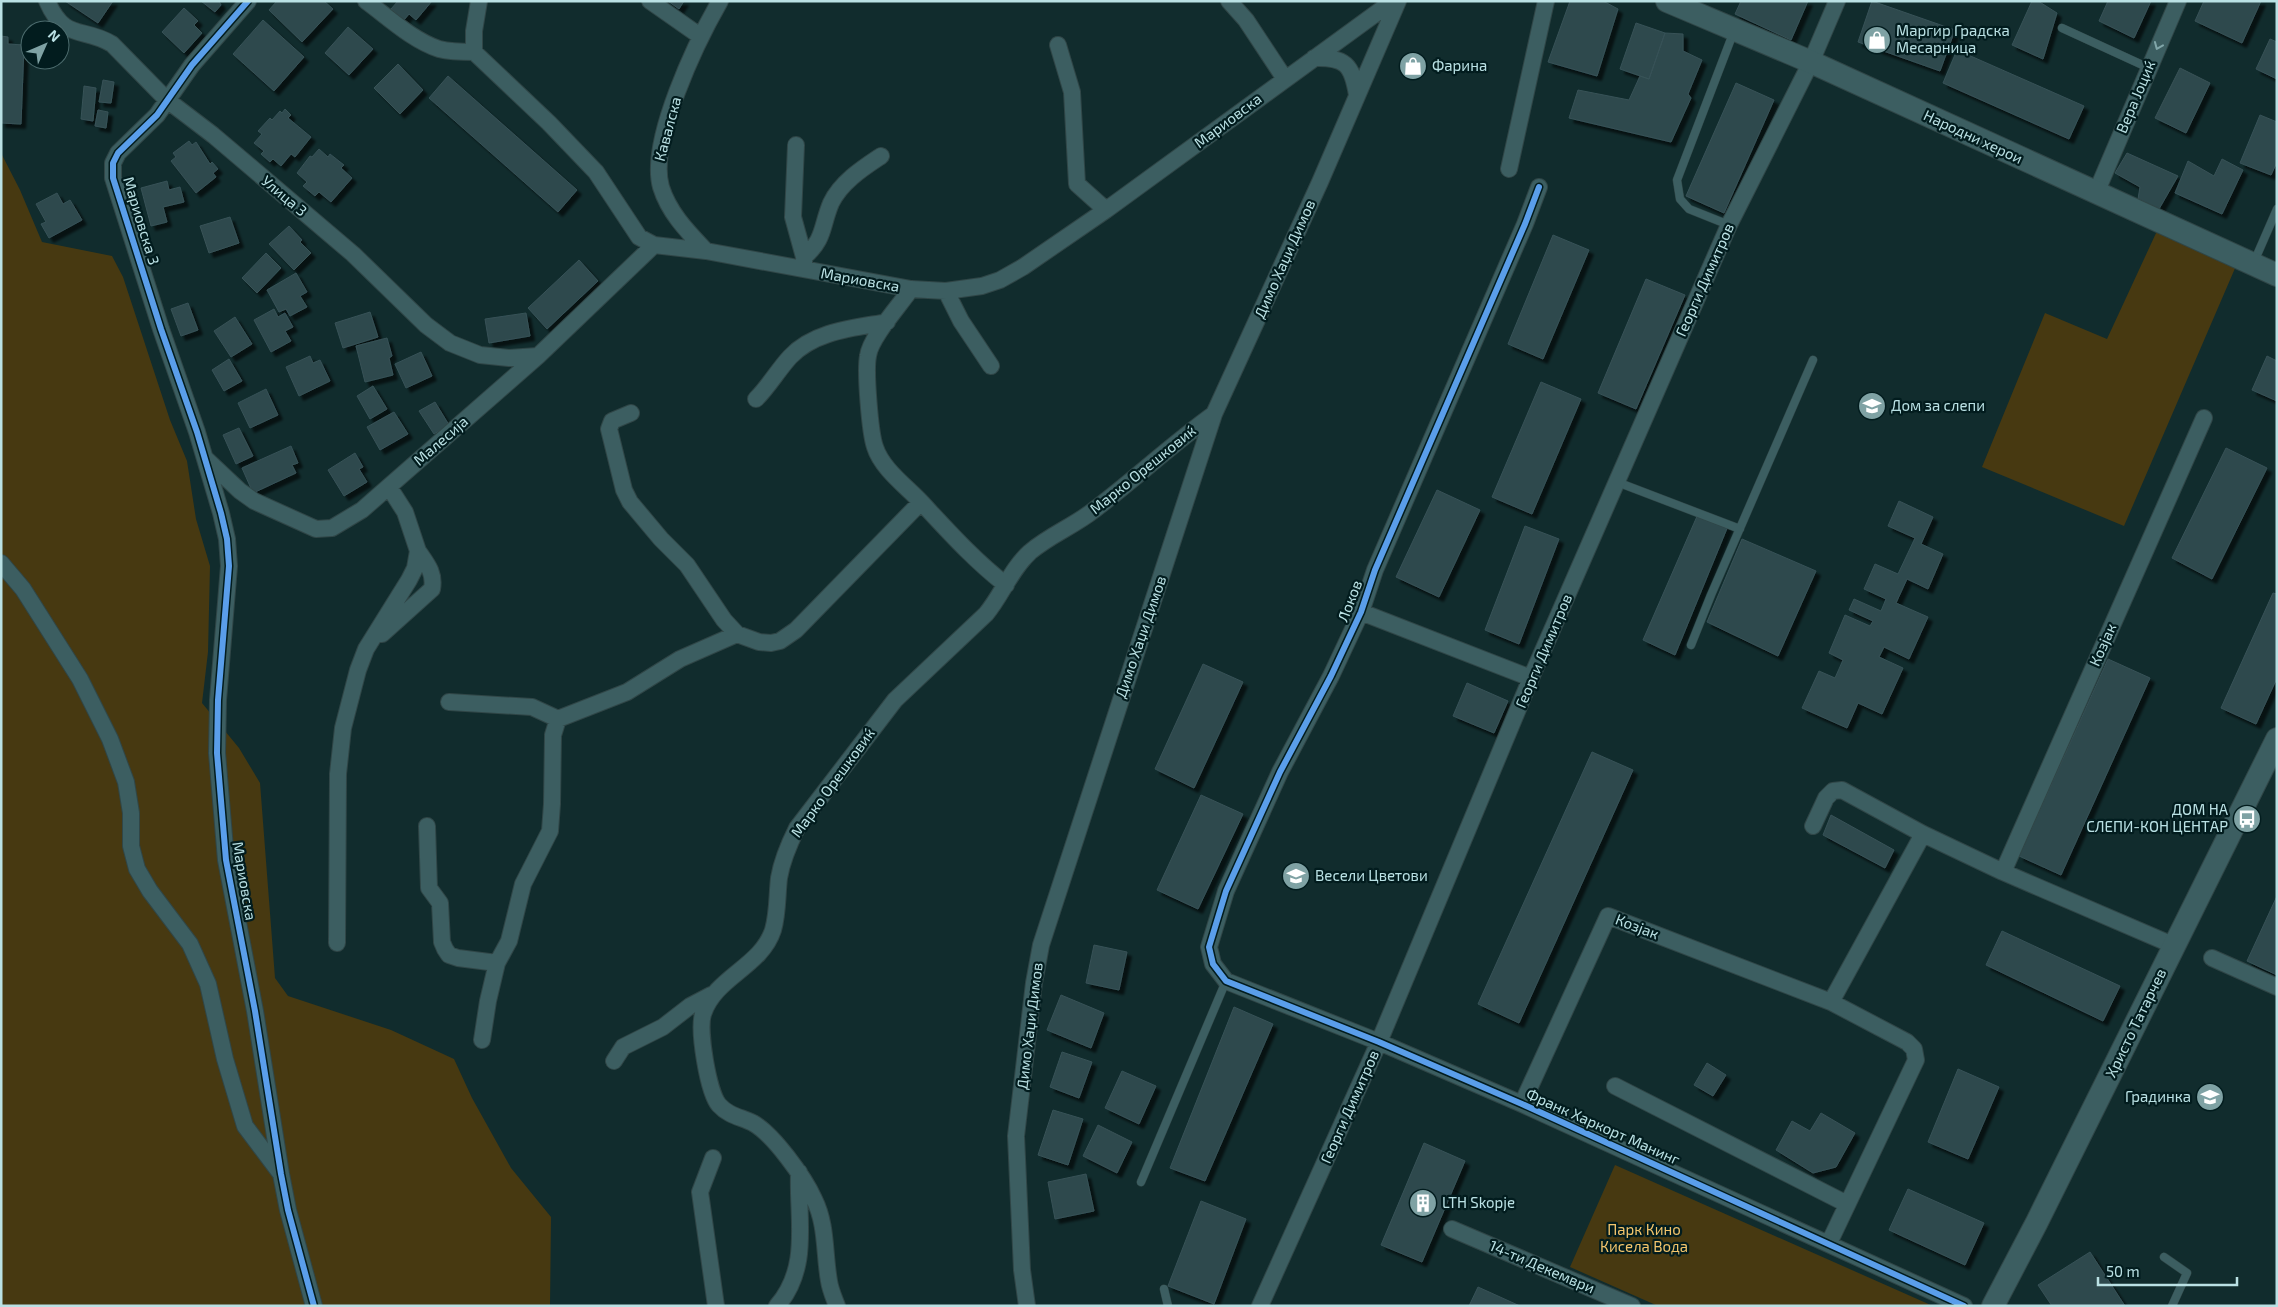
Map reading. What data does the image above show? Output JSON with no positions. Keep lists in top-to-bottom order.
{
  "streets": {
    "street": [
      "Вера Јоциќ",
      "Мариовска",
      "Кавалска",
      "Народни херои",
      "Улица 3",
      "Мариовска 3",
      "Димо Хаџи Димов",
      "Георги Димитров",
      "Малесија",
      "Марко Орешковиќ",
      "Локов",
      "Козјак",
      "Христо Татарчев",
      "Франк Харкорт Манинг",
      "14-ти Декември"
    ]
  },
  "crossings": [
    ["Вера Јоциќ", "Народни херои"],
    ["Мариовска", "Кавалска"],
    ["Мариовска", "Мариовска 3"],
    ["Мариовска", "Малесија"],
    ["Народни херои", "Георги Димитров"],
    ["Улица 3", "Мариовска 3"],
    ["Улица 3", "Малесија"],
    ["Мариовска 3", "Малесија"],
    ["Димо Хаџи Димов", "Марко Орешковиќ"],
    ["Георги Димитров", "Франк Харкорт Манинг"],
    ["Локов", "Франк Харкорт Манинг"],
    ["Козјак", "Франк Харкорт Манинг"]
  ],
  "parks": ["Парк Кино Кисела Вода"],
  "places": {
    "shop": ["Маргир Градска Месарница", "Фарина"],
    "school or university": ["Дом за слепи", "Весели Цветови", "Градинка"],
    "bus stop": ["ДОМ НА СЛЕПИ-КОН ЦЕНТАР"],
    "building": ["LTH Skopje"]
  },
  "scale_bar": "50 m",
  "north": "top right"
}
